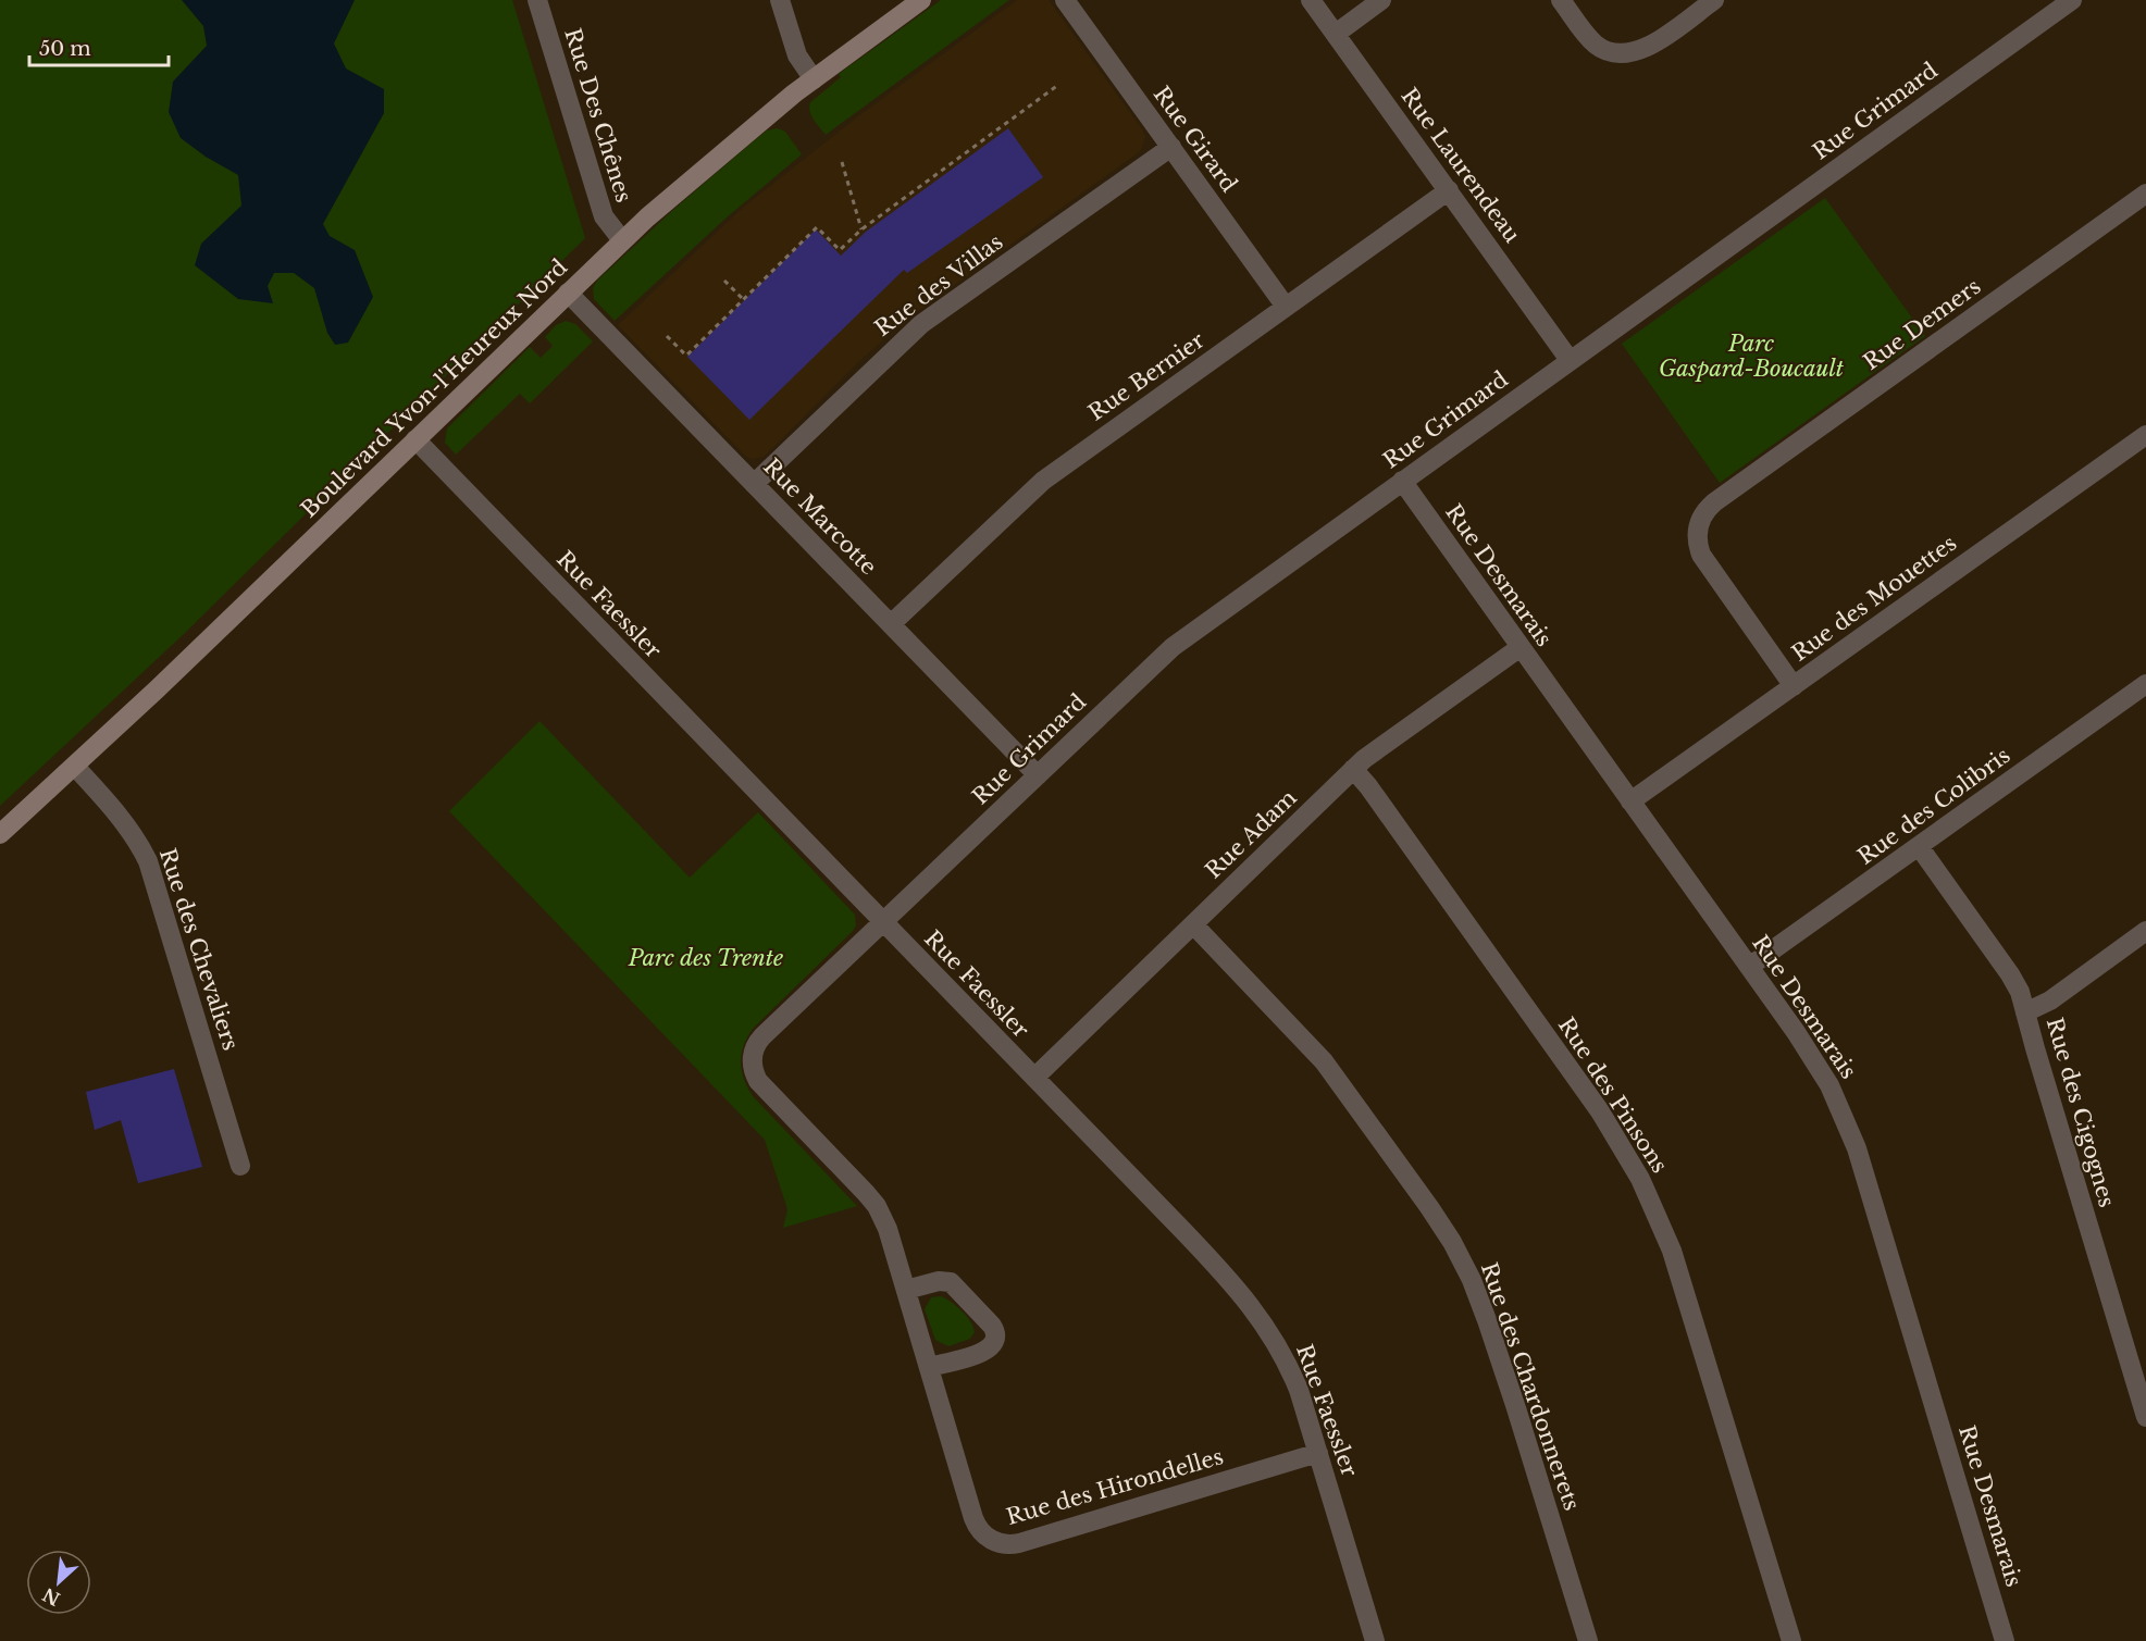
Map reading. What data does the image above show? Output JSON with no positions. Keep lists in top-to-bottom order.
{
  "streets": {
    "street": [
      "Rue Grimard",
      "Rue Des Chênes",
      "Rue Girard",
      "Rue Laurendeau",
      "Rue des Villas",
      "Rue Demers",
      "Rue Bernier",
      "Boulevard Yvon-l'Heureux Nord",
      "Rue Marcotte",
      "Rue Desmarais",
      "Rue des Mouettes",
      "Rue Faessler",
      "Rue des Colibris",
      "Rue Adam",
      "Rue des Chevaliers",
      "Rue des Pinsons",
      "Rue des Cigognes",
      "Rue des Chardonnerets",
      "Rue des Hirondelles"
    ]
  },
  "crossings": [
    ["Rue Grimard", "Rue Laurendeau"],
    ["Rue Grimard", "Rue Marcotte"],
    ["Rue Grimard", "Rue Desmarais"],
    ["Rue Grimard", "Rue Faessler"],
    ["Rue Grimard", "Rue des Hirondelles"],
    ["Rue Des Chênes", "Boulevard Yvon-l'Heureux Nord"],
    ["Rue Girard", "Rue des Villas"],
    ["Rue Girard", "Rue Bernier"],
    ["Rue Laurendeau", "Rue Bernier"],
    ["Rue des Villas", "Rue Marcotte"],
    ["Rue Demers", "Rue des Mouettes"],
    ["Rue Bernier", "Rue Marcotte"],
    ["Boulevard Yvon-l'Heureux Nord", "Rue Marcotte"],
    ["Boulevard Yvon-l'Heureux Nord", "Rue Faessler"],
    ["Boulevard Yvon-l'Heureux Nord", "Rue des Chevaliers"],
    ["Rue Desmarais", "Rue des Mouettes"],
    ["Rue Desmarais", "Rue des Colibris"],
    ["Rue Desmarais", "Rue Adam"],
    ["Rue Faessler", "Rue Adam"],
    ["Rue Faessler", "Rue des Hirondelles"],
    ["Rue des Colibris", "Rue des Cigognes"],
    ["Rue Adam", "Rue des Pinsons"],
    ["Rue Adam", "Rue des Chardonnerets"]
  ],
  "parks": ["Parc Gaspard-Boucault", "Parc des Trente"],
  "scale_bar": "50 m",
  "north": "bottom left"
}
